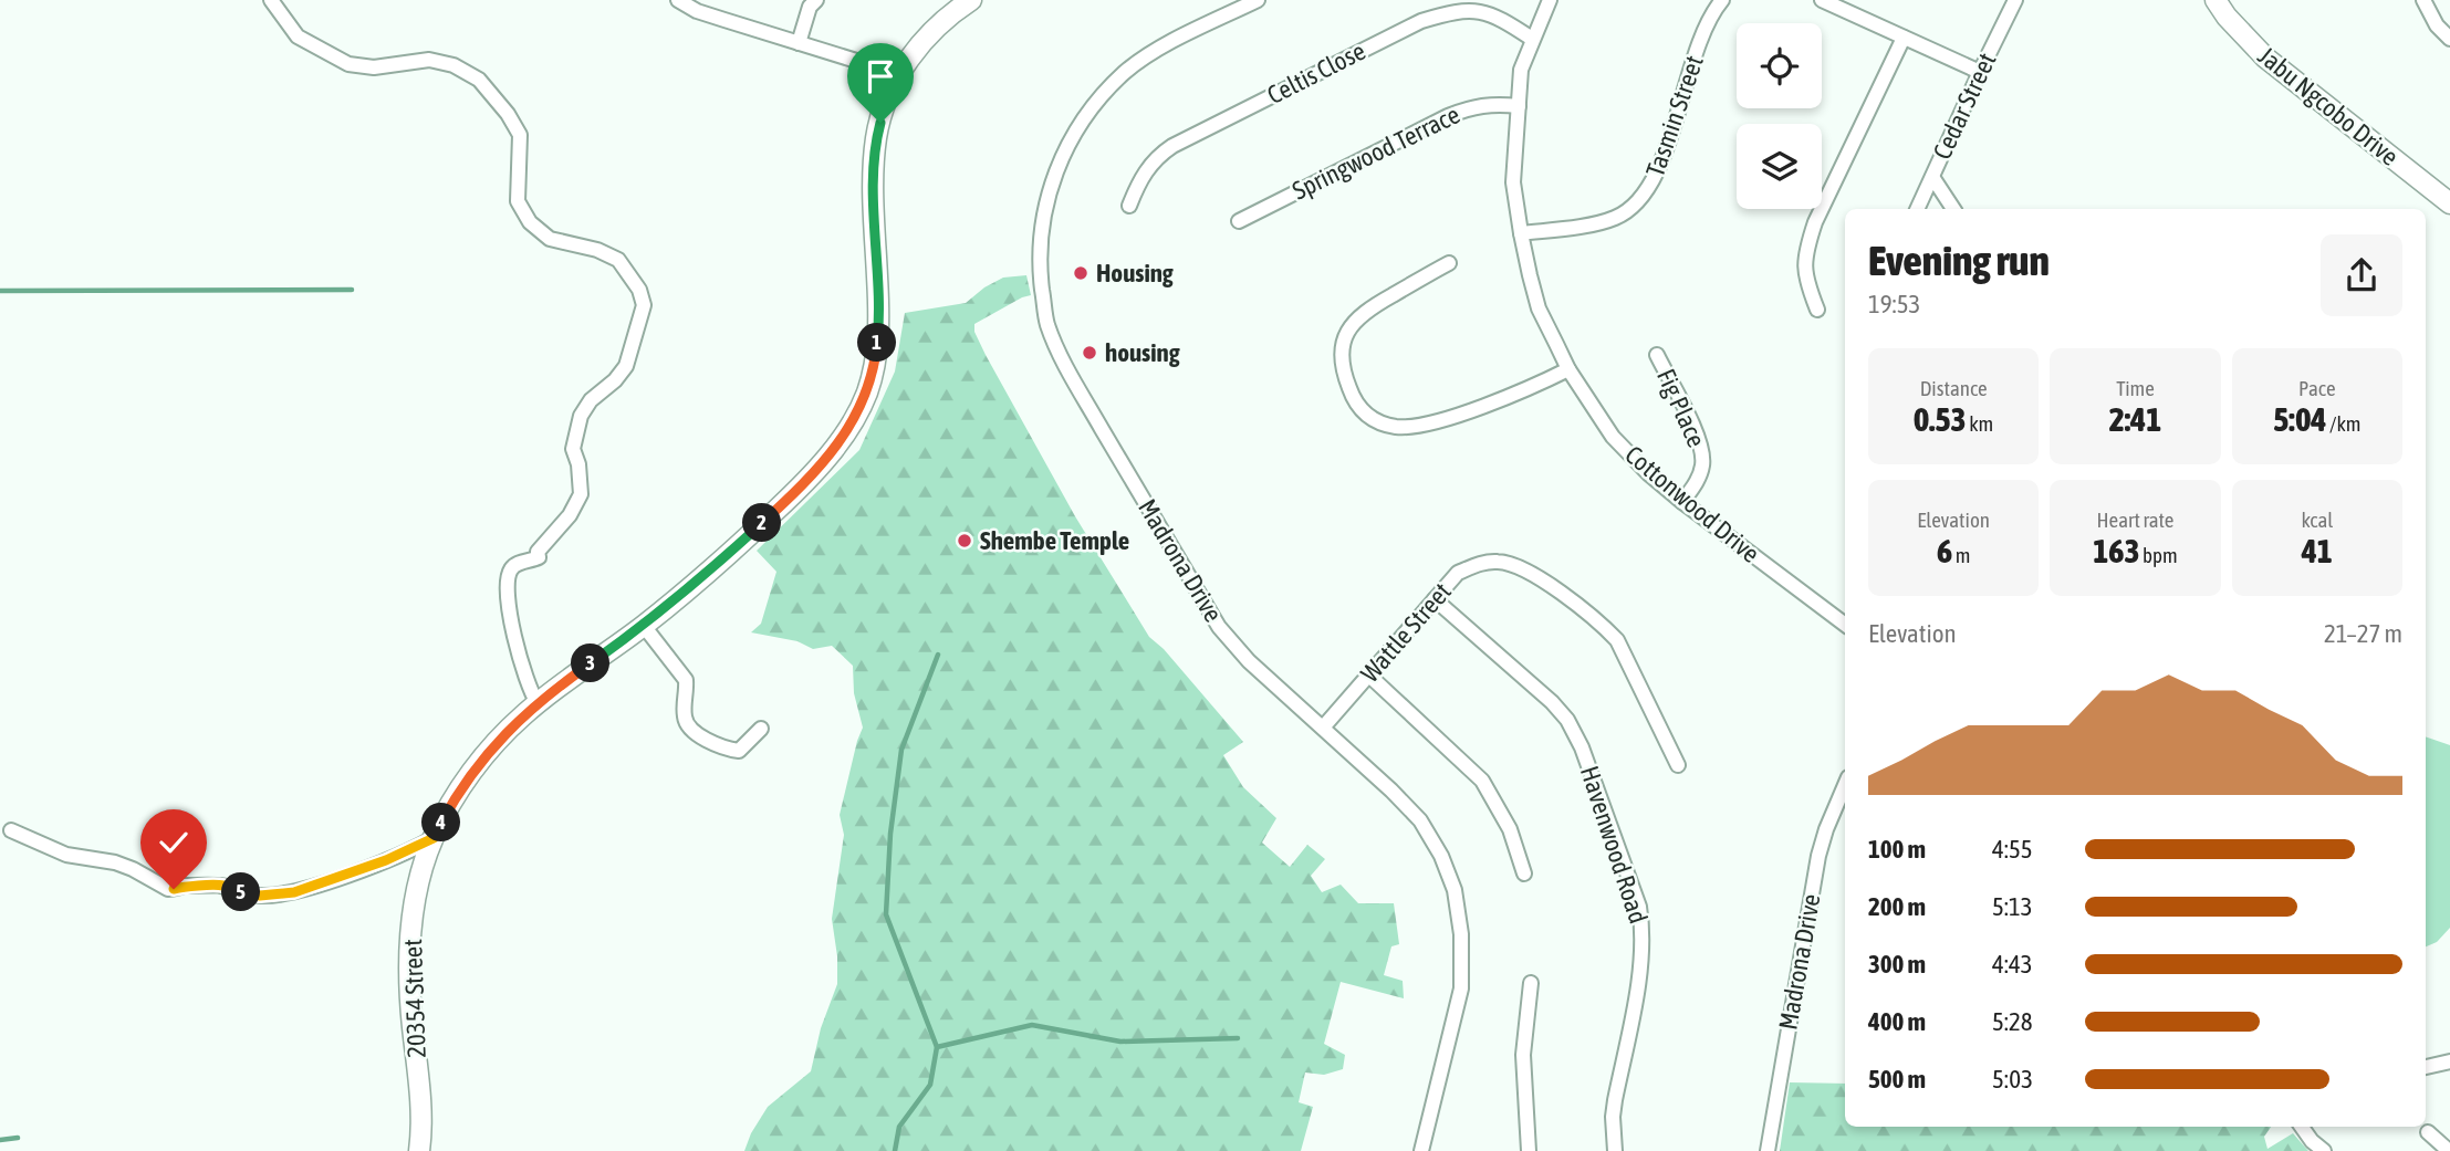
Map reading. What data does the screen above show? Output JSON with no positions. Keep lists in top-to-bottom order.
{
  "streets": {
    "street": [
      "Celtis Close",
      "Cedar Street",
      "Jabu Ngcobo Drive",
      "Tasmin Street",
      "Springwood Terrace",
      "Fig Place",
      "Cottonwood Drive",
      "Madrona Drive",
      "Wattle Street",
      "Havenwood Road",
      "20354 Street"
    ]
  },
  "crossings": [
    ["Celtis Close", "Cottonwood Drive"],
    ["Tasmin Street", "Cottonwood Drive"],
    ["Springwood Terrace", "Cottonwood Drive"],
    ["Fig Place", "Cottonwood Drive"],
    ["Madrona Drive", "Wattle Street"],
    ["Wattle Street", "Havenwood Road"]
  ],
  "places": ["Housing", "housing", "Shembe Temple"],
  "page": {
    "heading": ["Evening run", "19:53"],
    "pins": [
      "1",
      "2",
      "3",
      "4",
      "5"
    ],
    "stats": [
      ["Distance", "0.53 km"],
      ["Time", "2:41"],
      ["Pace", "5:04 /km"],
      ["Elevation", "6 m"],
      ["Heart rate", "163 bpm"],
      ["kcal", "41"]
    ],
    "chart": ["Elevation", "21–27 m"],
    "list": [
      {
        "name": "100 m",
        "note": "4:55"
      },
      {
        "name": "200 m",
        "note": "5:13"
      },
      {
        "name": "300 m",
        "note": "4:43"
      },
      {
        "name": "400 m",
        "note": "5:28"
      },
      {
        "name": "500 m",
        "note": "5:03"
      }
    ]
  }
}
